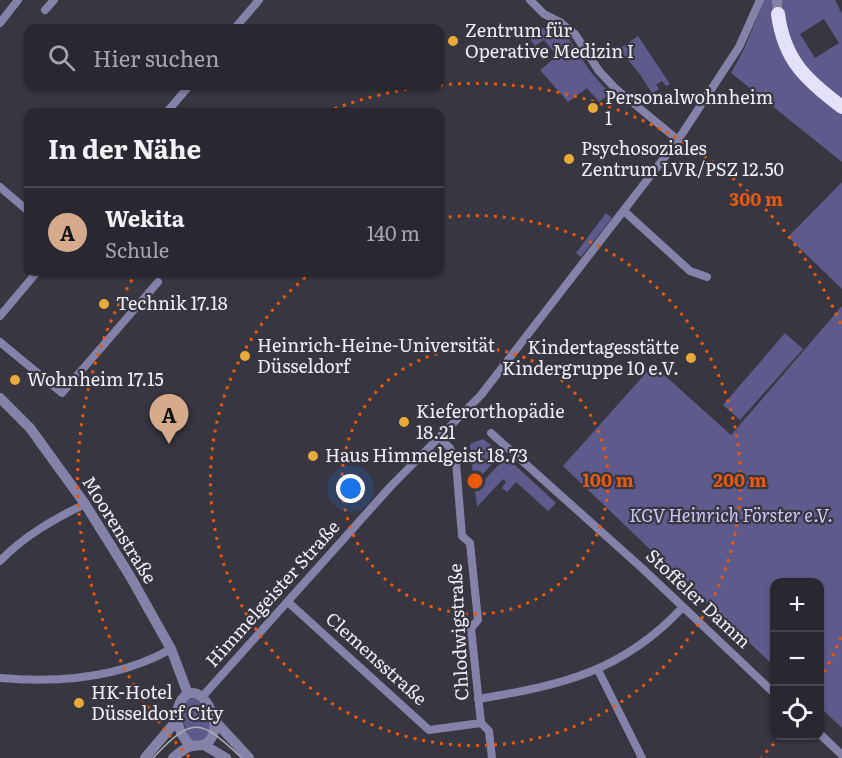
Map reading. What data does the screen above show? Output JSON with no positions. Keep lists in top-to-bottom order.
{
  "streets": {
    "street": [
      "Moorenstraße",
      "Himmelgeister Straße",
      "Stoffeler Damm",
      "Chlodwigstraße",
      "Clemensstraße"
    ]
  },
  "crossings": [
    ["Moorenstraße", "Himmelgeister Straße"],
    ["Himmelgeister Straße", "Chlodwigstraße"],
    ["Himmelgeister Straße", "Clemensstraße"],
    ["Chlodwigstraße", "Clemensstraße"]
  ],
  "parks": ["KGV Heinrich Förster e.V."],
  "places": [
    "Zentrum für Operative Medizin I",
    "Personalwohnheim 1",
    "Psychosoziales Zentrum LVR/PSZ 12.50",
    "Technik 17.18",
    "Heinrich-Heine-Universität Düsseldorf",
    "Kindertagesstätte Kindergruppe 10 e.V.",
    "Wohnheim 17.15",
    "Kieferorthopädie 18.21",
    "Haus Himmelgeist 18.73",
    "HK-Hotel Düsseldorf City"
  ],
  "page": {
    "search": "Hier suchen",
    "heading": "In der Nähe",
    "list": [
      {
        "mark": "A",
        "name": "Wekita",
        "note": "Schule",
        "value": "140 m"
      }
    ],
    "pins": "A",
    "map_buttons": ["+", "−"]
  },
  "rings": ["300 m", "100 m", "200 m"]
}
